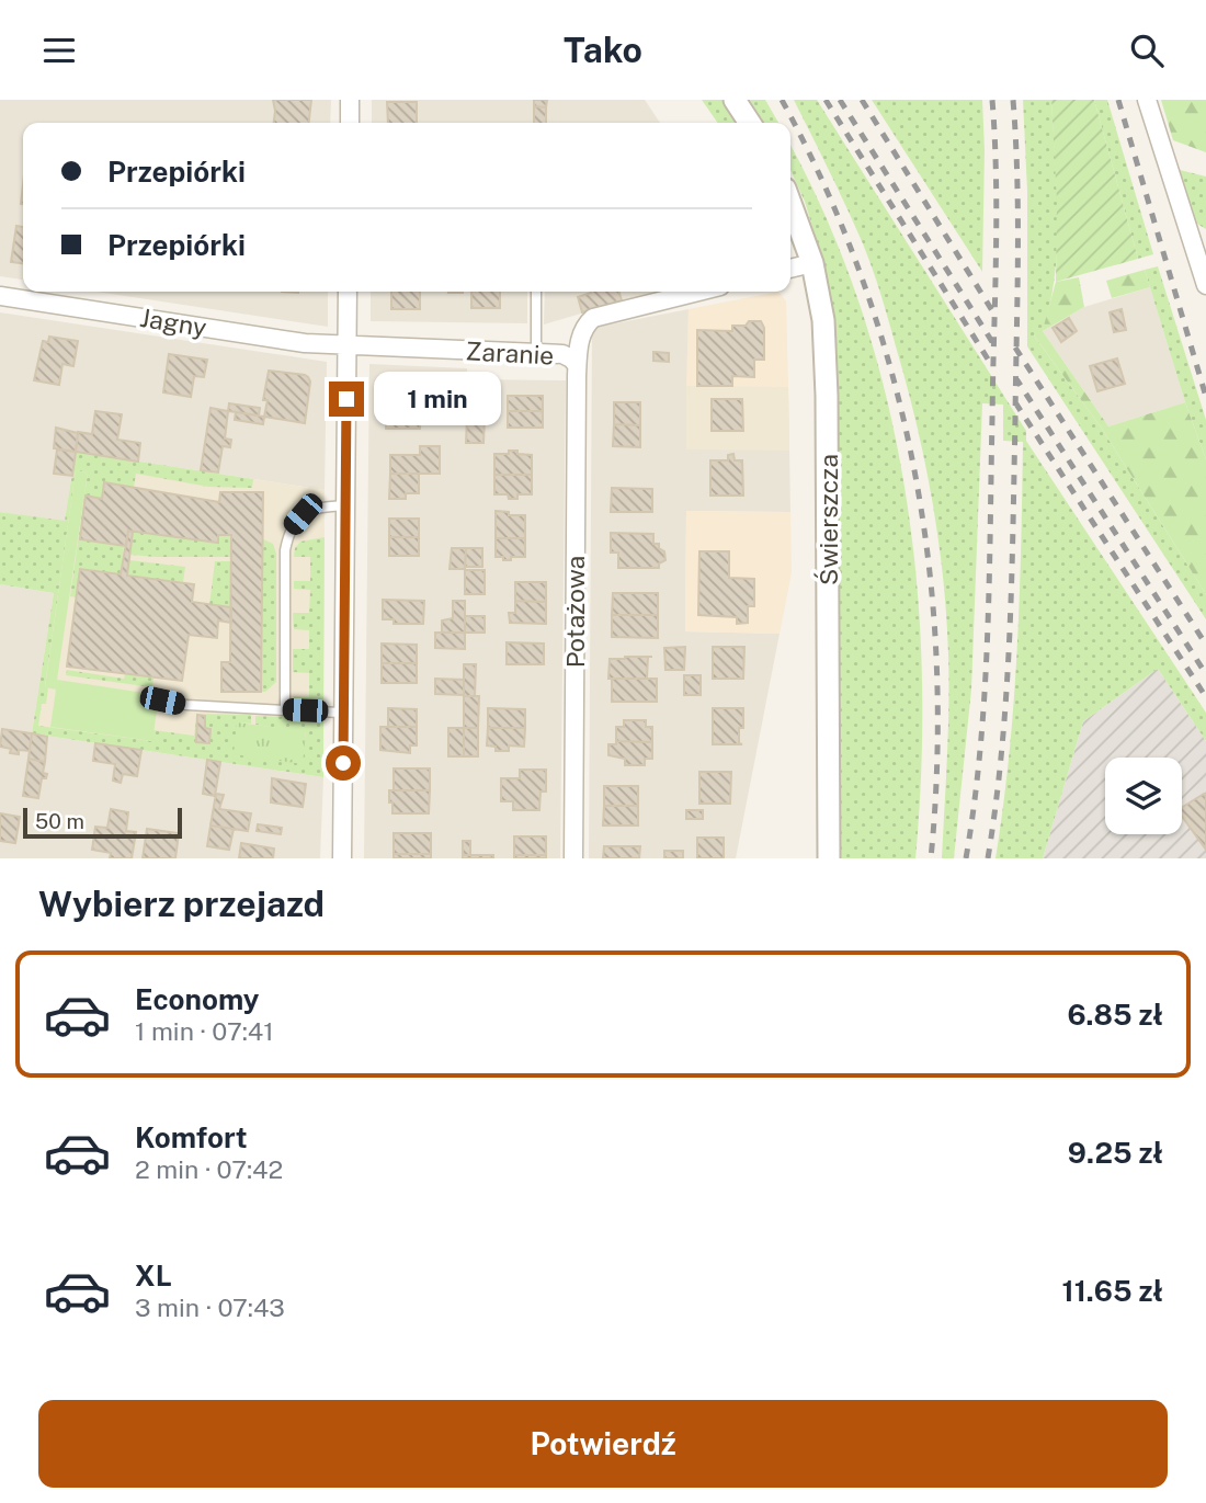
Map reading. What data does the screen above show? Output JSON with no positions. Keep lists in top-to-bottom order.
{
  "streets": {
    "street": [
      "Jagny",
      "Zaranie",
      "Świerszcza",
      "Potażowa"
    ]
  },
  "crossings": [
    ["Jagny", "Zaranie"],
    ["Zaranie", "Potażowa"]
  ],
  "scale_bar": "50 m",
  "page": {
    "header": "Tako",
    "banner": ["Przepiórki", "Przepiórki"],
    "bubble": "1 min",
    "scale": "50 m",
    "heading": "Wybierz przejazd",
    "list": [
      {
        "name": "Economy",
        "note": "1 min · 07:41",
        "value": "6.85 zł"
      },
      {
        "name": "Komfort",
        "note": "2 min · 07:42",
        "value": "9.25 zł"
      },
      {
        "name": "XL",
        "note": "3 min · 07:43",
        "value": "11.65 zł"
      }
    ],
    "buttons": "Potwierdź"
  }
}
